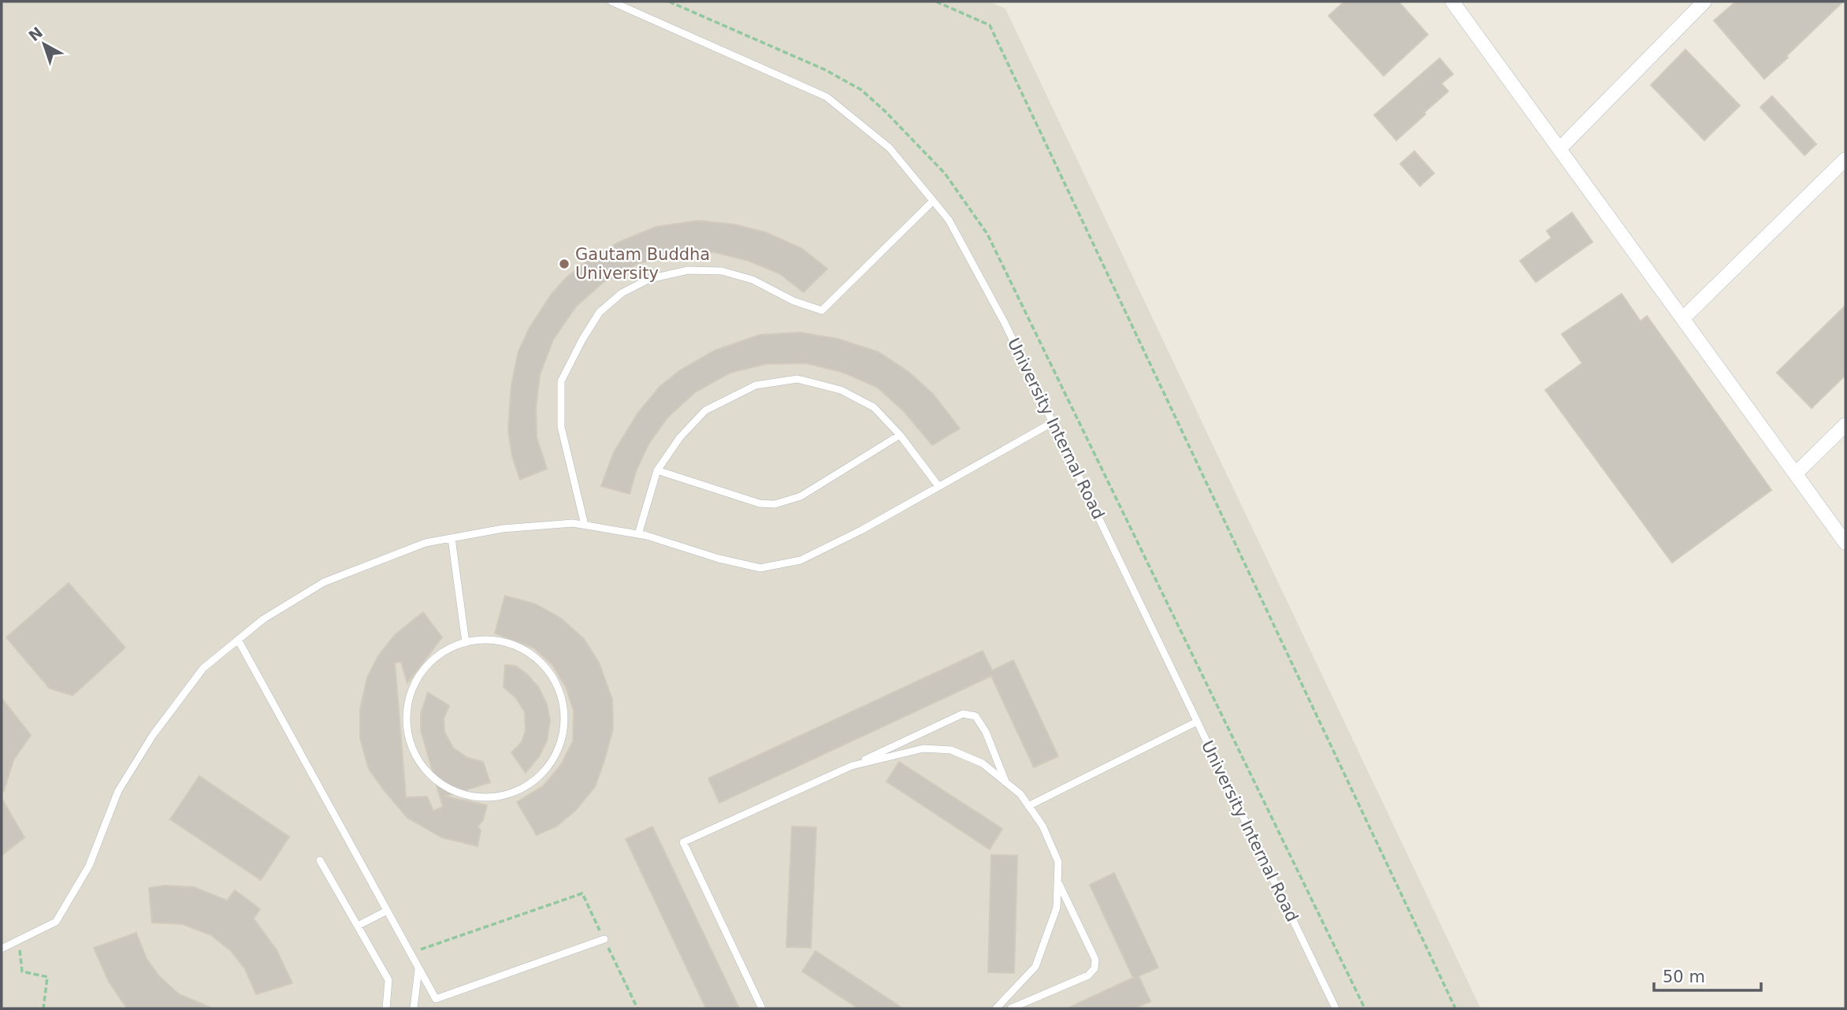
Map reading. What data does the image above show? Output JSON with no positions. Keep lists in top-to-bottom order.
{
  "streets": {
    "lane": ["University Internal Road"]
  },
  "places": ["Gautam Buddha University"],
  "scale_bar": "50 m",
  "north": "top left"
}
